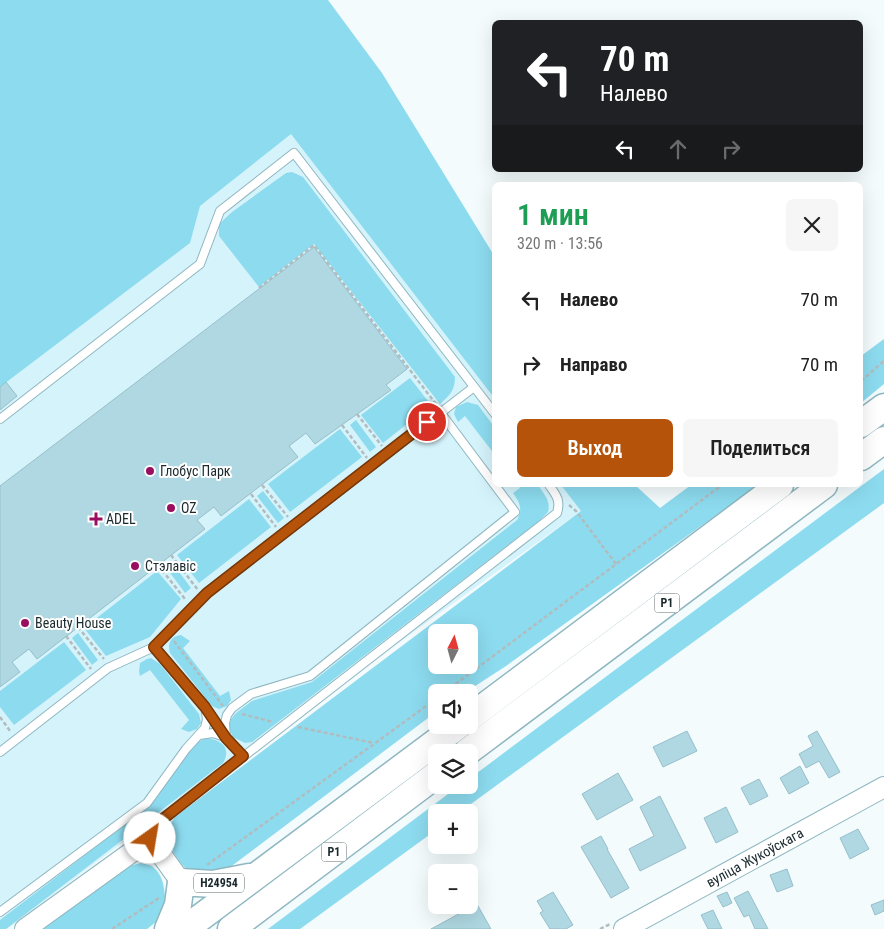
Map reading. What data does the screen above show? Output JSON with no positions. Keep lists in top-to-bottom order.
{
  "streets": {
    "highway": ["Р1", "Н24954"],
    "street": ["вуліца Жукоўскага"]
  },
  "crossings": [
    ["Р1", "Н24954"]
  ],
  "places": {
    "other": [
      "Глобус Парк",
      "OZ",
      "Стэлавіс",
      "Beauty House"
    ],
    "health": ["ADEL"]
  },
  "north": "top",
  "page": {
    "turn": ["70 m", "Налево"],
    "heading": ["1 мин", "320 m · 13:56"],
    "list": [
      {
        "name": "Налево",
        "value": "70 m"
      },
      {
        "name": "Направо",
        "value": "70 m"
      }
    ],
    "buttons": ["Выход", "Поделиться"],
    "map_buttons": ["+", "−"]
  }
}
